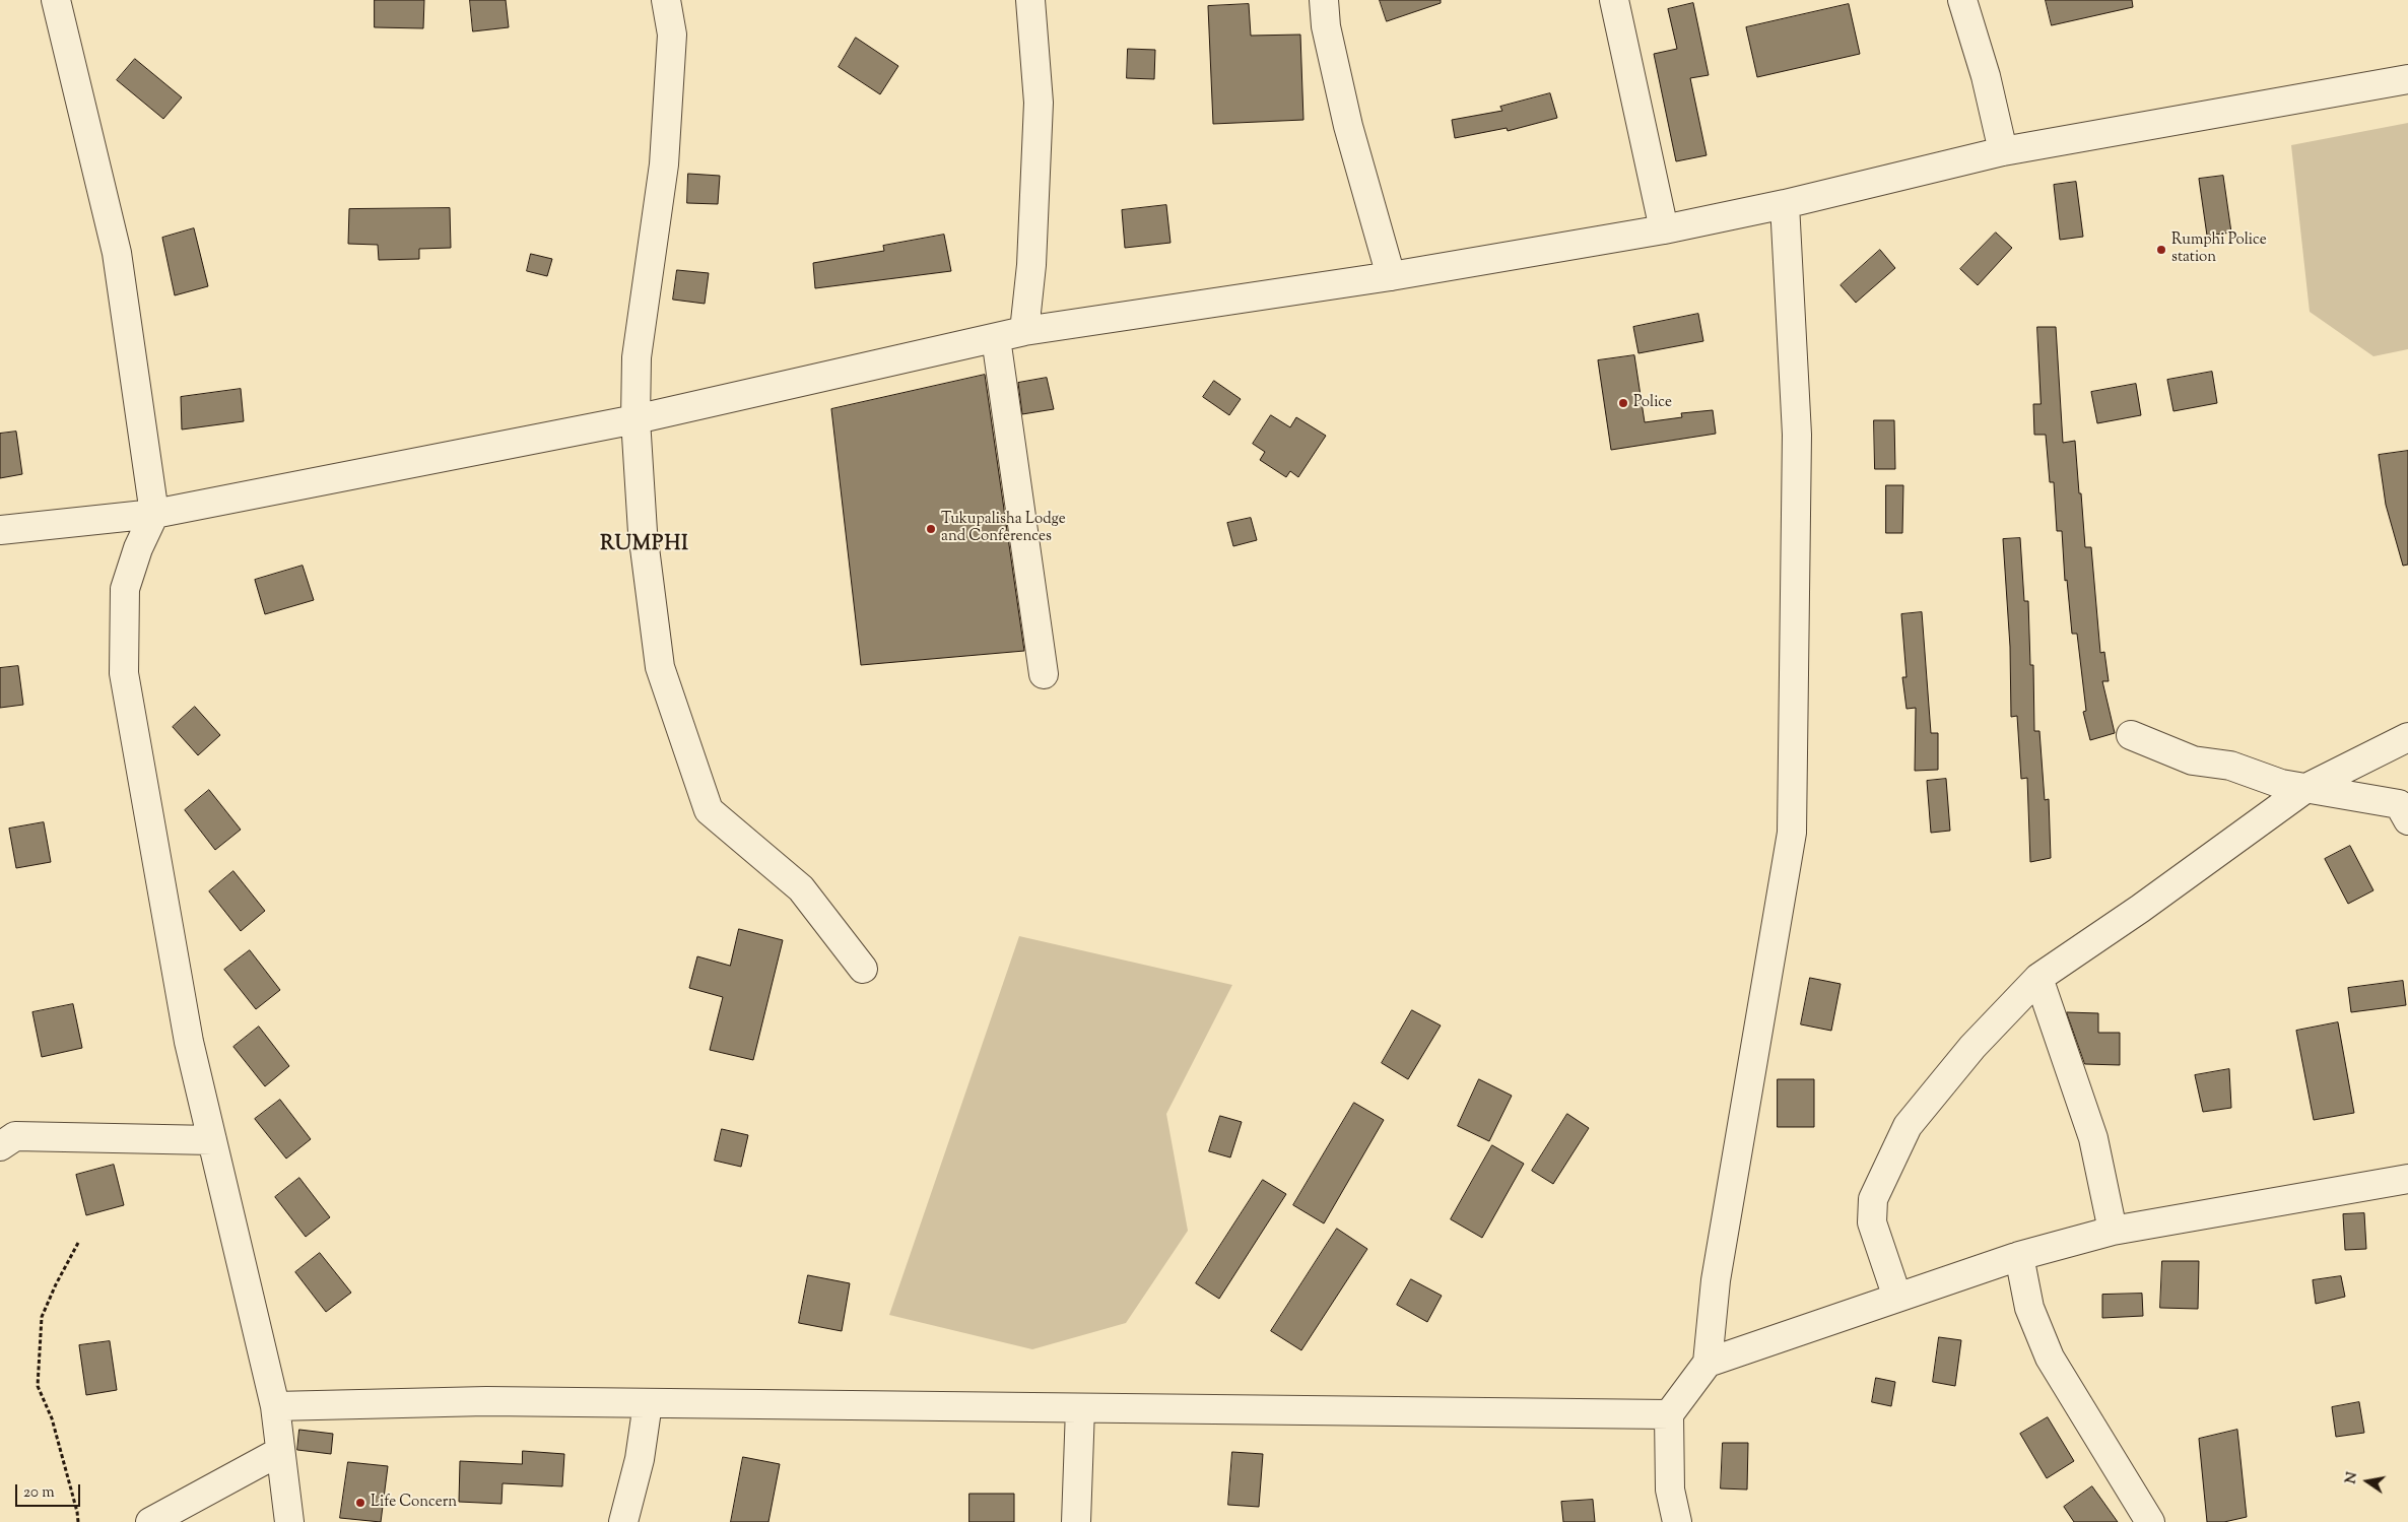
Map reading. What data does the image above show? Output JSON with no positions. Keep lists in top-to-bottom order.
{
  "districts": ["RUMPHI"],
  "places": [
    "Rumphi Police station",
    "Police",
    "Tukupalisha Lodge and Conferences",
    "Life Concern"
  ],
  "scale_bar": "20 m",
  "north": "left"
}
